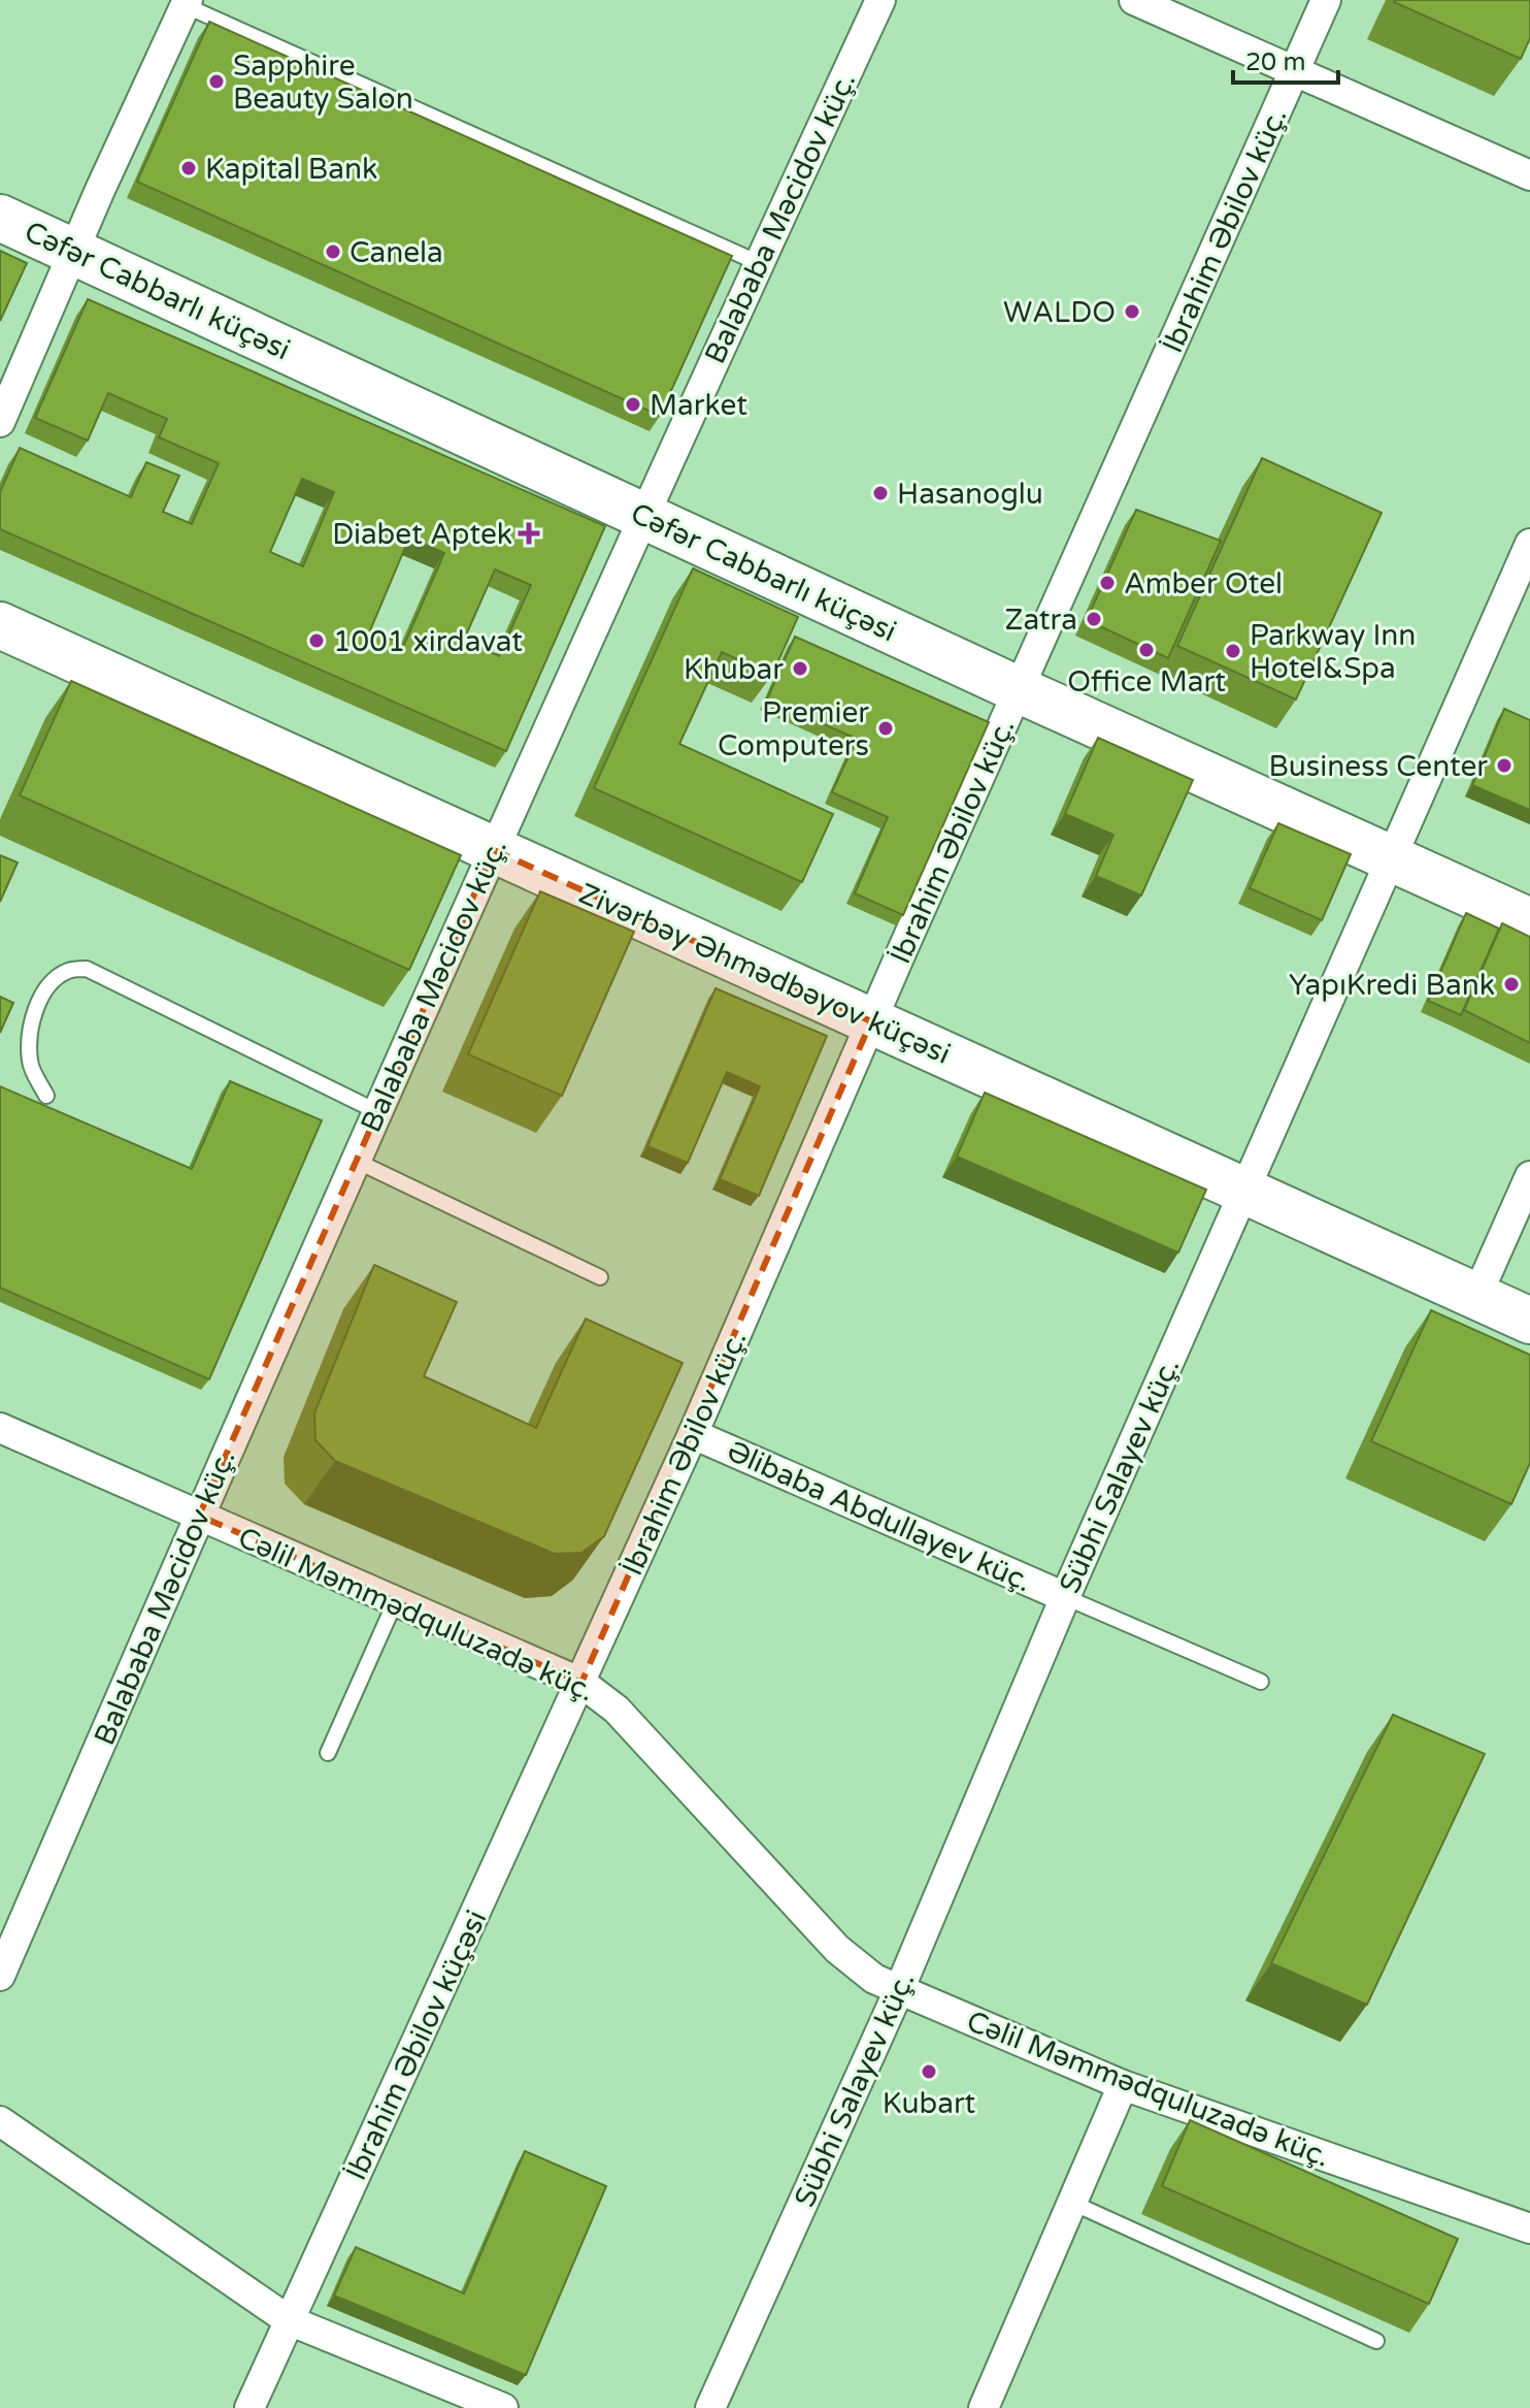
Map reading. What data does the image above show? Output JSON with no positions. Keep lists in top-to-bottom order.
{
  "streets": {
    "main road": ["Cəfər Cabbarlı küçəsi", "Zivərbəy Əhmədbəyov küçəsi"],
    "street": [
      "Balababa Məcidov küç.",
      "İbrahim Əbilov küç.",
      "Sübhi Salayev küç.",
      "Əlibaba Abdullayev küç.",
      "Cəlil Məmmədquluzadə küç.",
      "İbrahim Əbilov küçəsi"
    ]
  },
  "crossings": [
    ["Balababa Məcidov küç.", "Cəfər Cabbarlı küçəsi"],
    ["Balababa Məcidov küç.", "Zivərbəy Əhmədbəyov küçəsi"],
    ["Balababa Məcidov küç.", "Cəlil Məmmədquluzadə küç."],
    ["İbrahim Əbilov küç.", "Cəfər Cabbarlı küçəsi"],
    ["İbrahim Əbilov küç.", "Zivərbəy Əhmədbəyov küçəsi"],
    ["İbrahim Əbilov küç.", "Əlibaba Abdullayev küç."],
    ["İbrahim Əbilov küç.", "Cəlil Məmmədquluzadə küç."],
    ["İbrahim Əbilov küç.", "İbrahim Əbilov küçəsi"],
    ["Cəfər Cabbarlı küçəsi", "Sübhi Salayev küç."],
    ["Zivərbəy Əhmədbəyov küçəsi", "Sübhi Salayev küç."],
    ["Sübhi Salayev küç.", "Əlibaba Abdullayev küç."],
    ["Sübhi Salayev küç.", "Cəlil Məmmədquluzadə küç."],
    ["Cəlil Məmmədquluzadə küç.", "İbrahim Əbilov küçəsi"]
  ],
  "places": {
    "other": [
      "Sapphire Beauty Salon",
      "Kapital Bank",
      "Canela",
      "WALDO",
      "Market",
      "Hasanoglu",
      "Amber Otel",
      "Zatra",
      "1001 xirdavat",
      "Office Mart",
      "Parkway Inn Hotel&Spa",
      "Khubar",
      "Premier Computers",
      "Business Center",
      "YapıKredi Bank",
      "Kubart"
    ],
    "health": ["Diabet Aptek"]
  },
  "scale_bar": "20 m"
}
